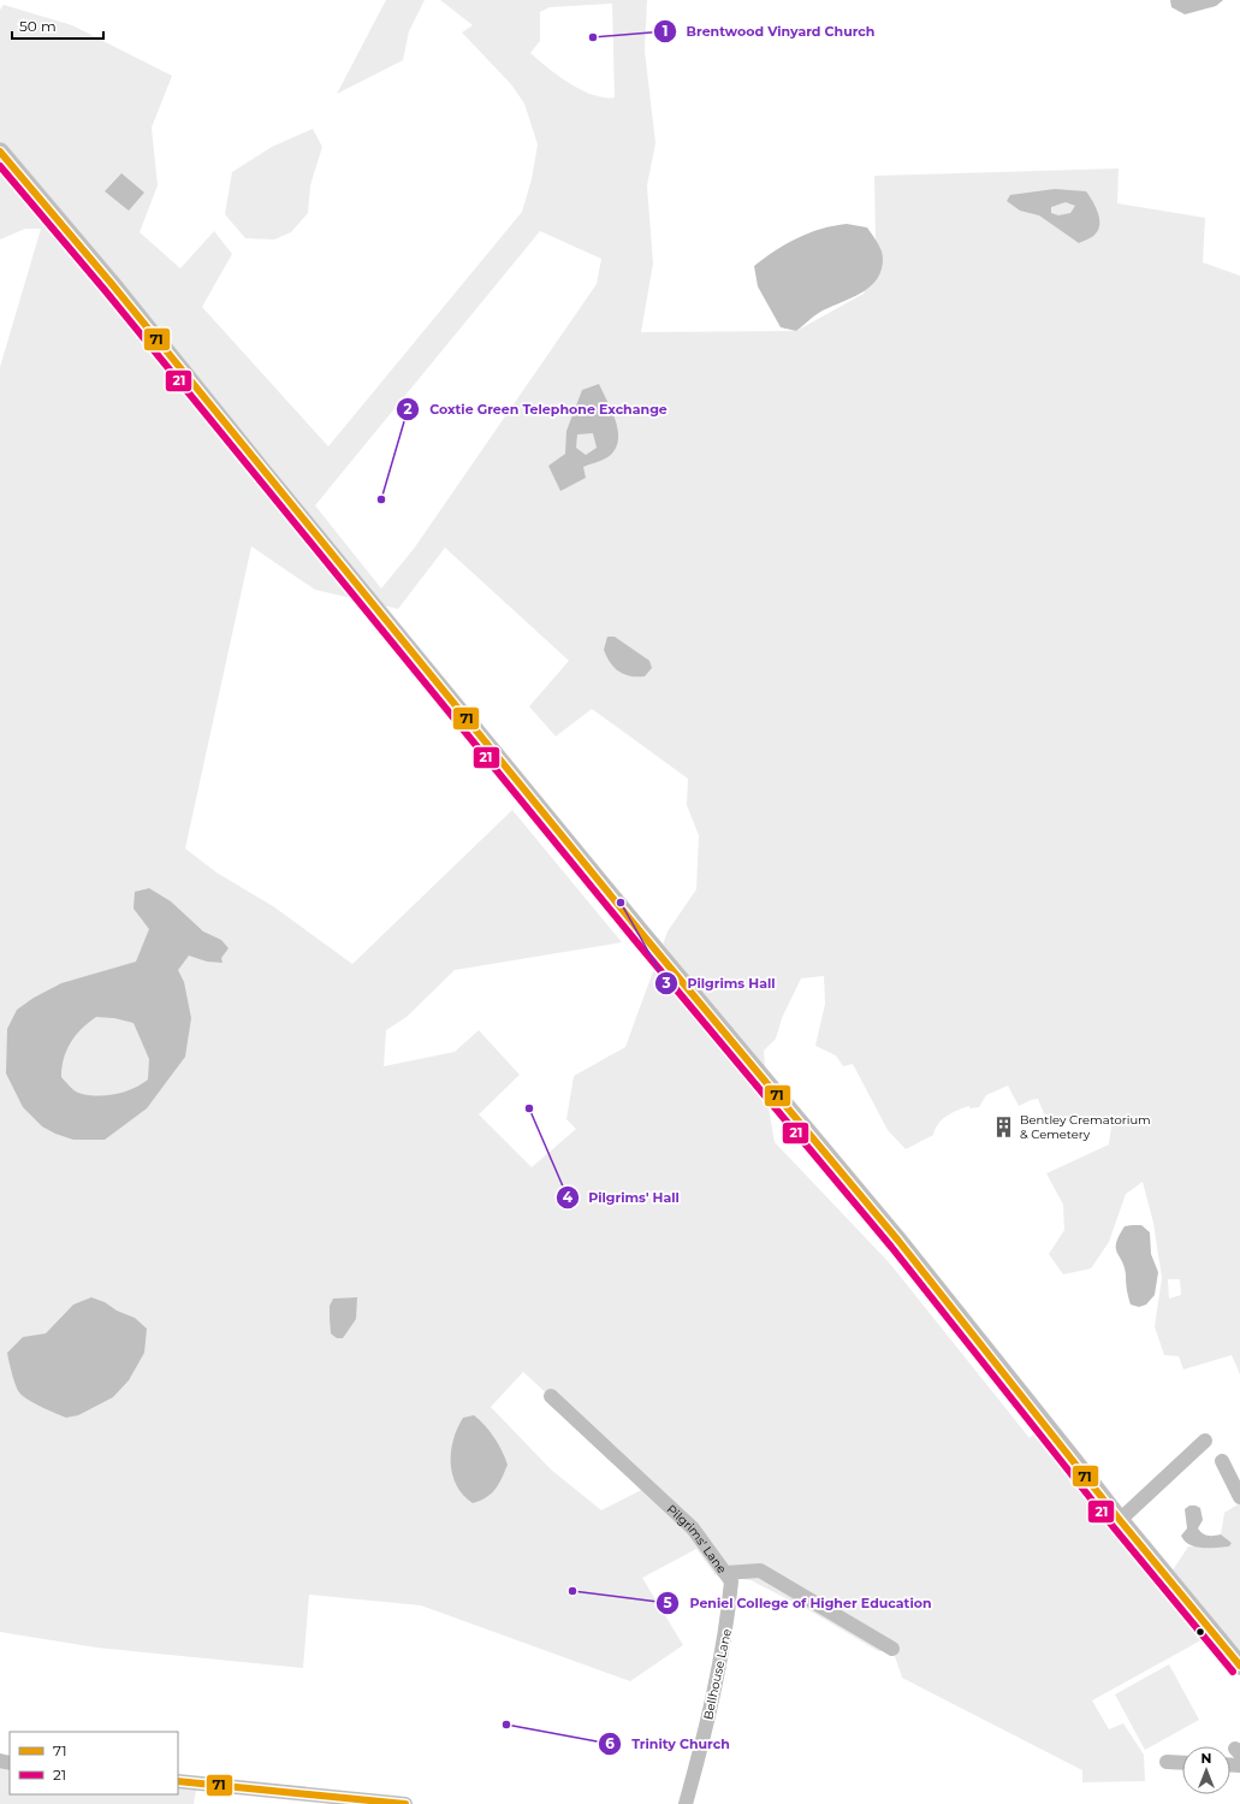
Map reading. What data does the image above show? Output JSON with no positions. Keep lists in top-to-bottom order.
{
  "streets": {
    "street": ["Pilgrims' Lane", "Bellhouse Lane"]
  },
  "crossings": [
    ["Pilgrims' Lane", "Bellhouse Lane"]
  ],
  "places": {
    "other": [
      "Brentwood Vinyard Church",
      "Coxtie Green Telephone Exchange",
      "Pilgrims Hall",
      "Pilgrims' Hall",
      "Peniel College of Higher Education",
      "Trinity Church"
    ],
    "building": ["Bentley Crematorium & Cemetery"]
  },
  "lines": ["transit line 71", "transit line 21"],
  "legend": ["71", "21"],
  "scale_bar": "50 m",
  "north": "top"
}
